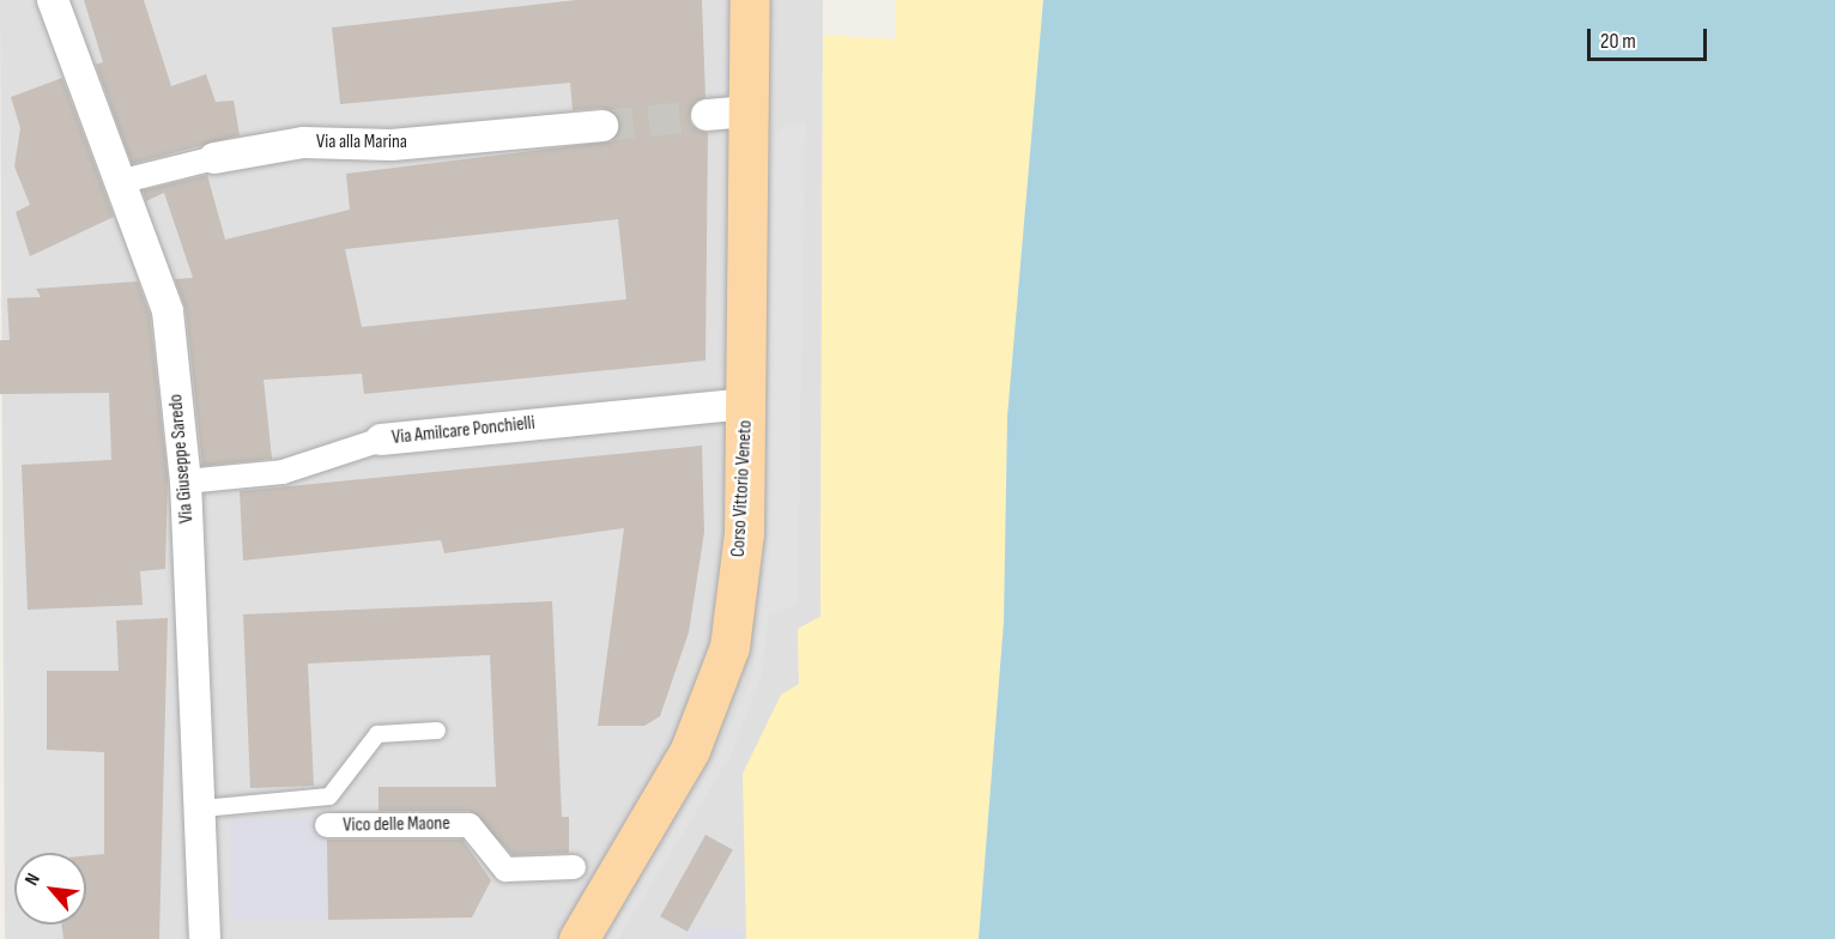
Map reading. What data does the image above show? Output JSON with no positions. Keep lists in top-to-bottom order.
{
  "streets": {
    "main road": ["Corso Vittorio Veneto"],
    "street": [
      "Via alla Marina",
      "Via Amilcare Ponchielli",
      "Via Giuseppe Saredo",
      "Vico delle Maone"
    ]
  },
  "crossings": [
    ["Via alla Marina", "Via Giuseppe Saredo"],
    ["Via Amilcare Ponchielli", "Via Giuseppe Saredo"],
    ["Via Amilcare Ponchielli", "Corso Vittorio Veneto"]
  ],
  "scale_bar": "20 m",
  "north": "top left"
}
